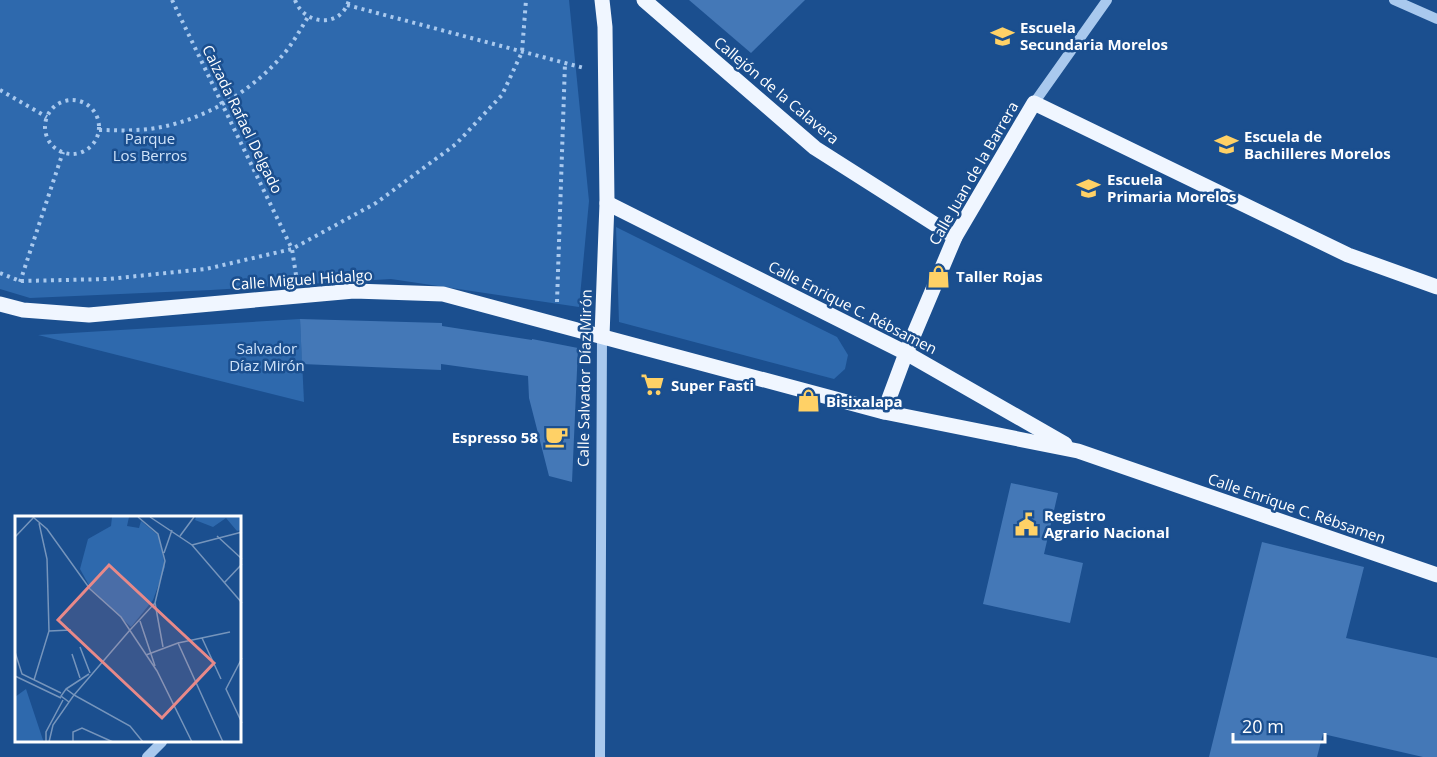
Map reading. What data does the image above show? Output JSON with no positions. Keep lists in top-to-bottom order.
{
  "streets": {
    "main road": [
      "Callejón de la Calavera",
      "Calle Juan de la Barrera",
      "Calle Miguel Hidalgo",
      "Calle Enrique C. Rébsamen",
      "Calle Salvador Díaz Mirón"
    ],
    "path": ["Calzada Rafael Delgado"]
  },
  "crossings": [
    ["Callejón de la Calavera", "Calle Juan de la Barrera"],
    ["Calle Juan de la Barrera", "Calle Enrique C. Rébsamen"],
    ["Calle Miguel Hidalgo", "Calle Enrique C. Rébsamen"],
    ["Calle Miguel Hidalgo", "Calle Salvador Díaz Mirón"],
    ["Calle Enrique C. Rébsamen", "Calle Salvador Díaz Mirón"]
  ],
  "parks": ["Parque Los Berros", "Salvador Díaz Mirón"],
  "places": {
    "school or university": ["Escuela Secundaria Morelos", "Escuela de Bachilleres Morelos", "Escuela Primaria Morelos"],
    "shop": ["Taller Rojas", "Bisixalapa"],
    "supermarket": ["Super Fasti"],
    "cafe": ["Espresso 58"],
    "public building": ["Registro Agrario Nacional"]
  },
  "scale_bar": "20 m"
}
